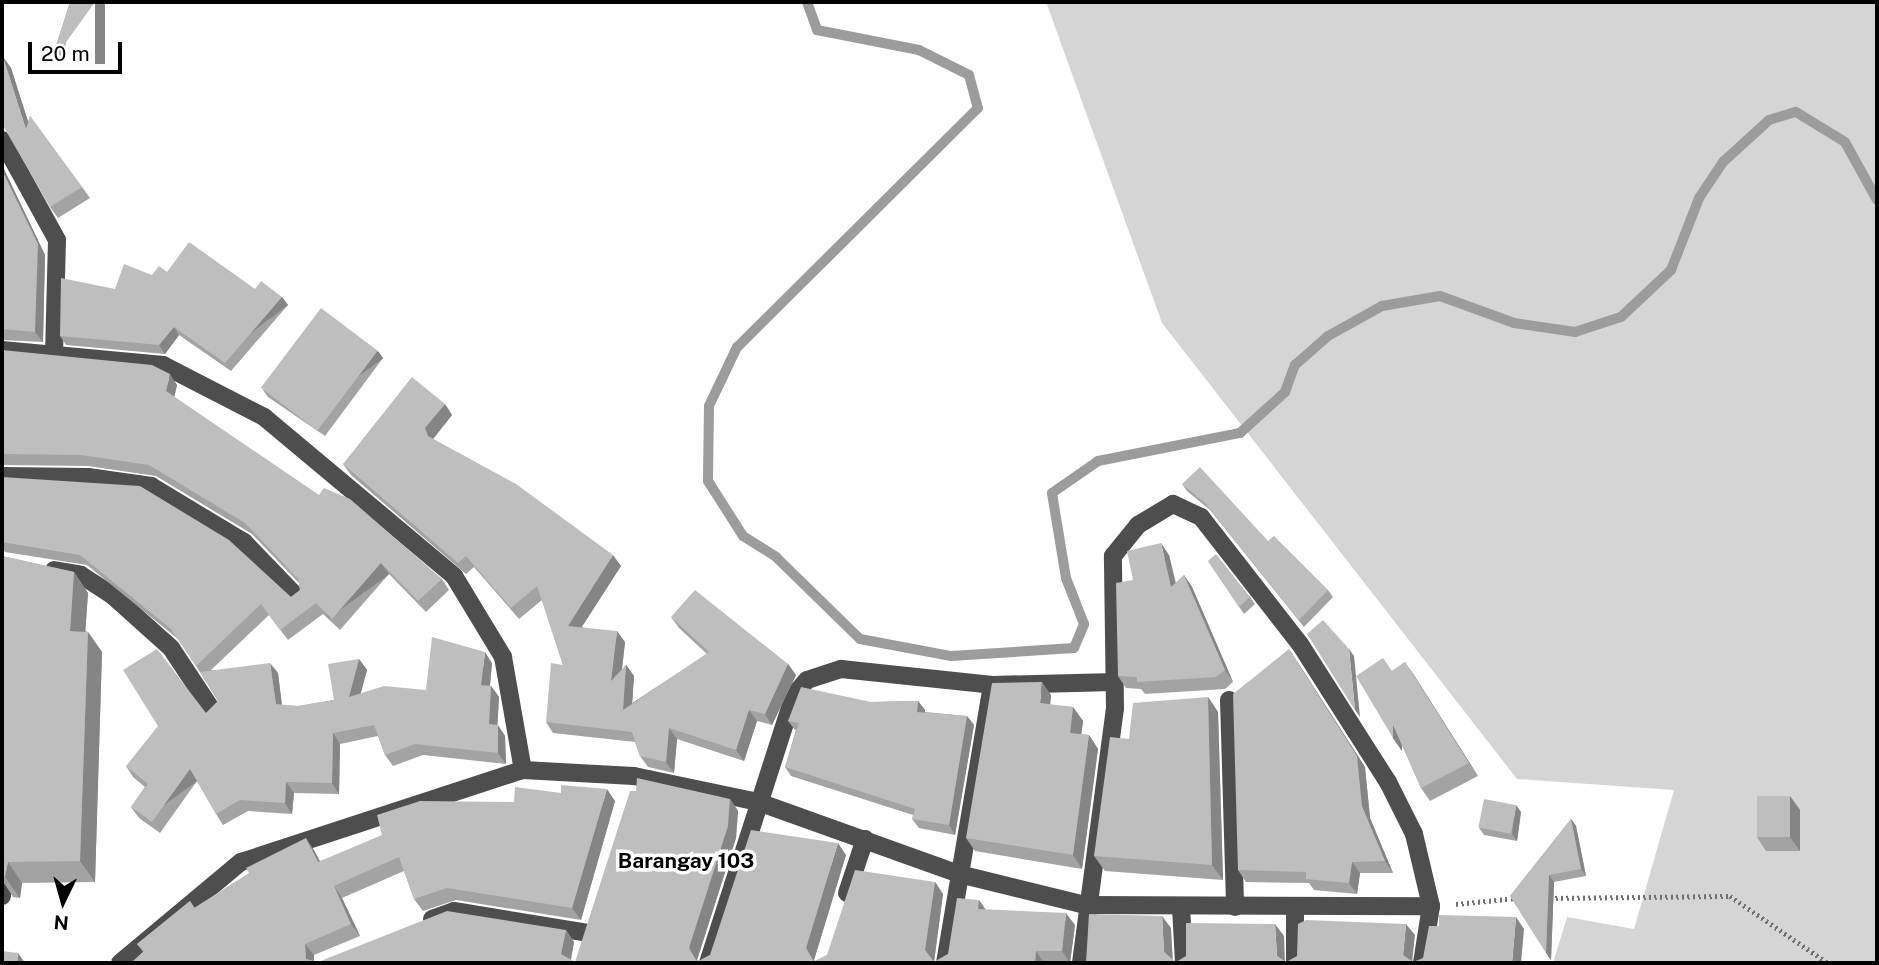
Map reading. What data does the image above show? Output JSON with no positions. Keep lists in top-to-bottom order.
{
  "districts": ["Barangay 103"],
  "scale_bar": "20 m",
  "north": "bottom"
}
